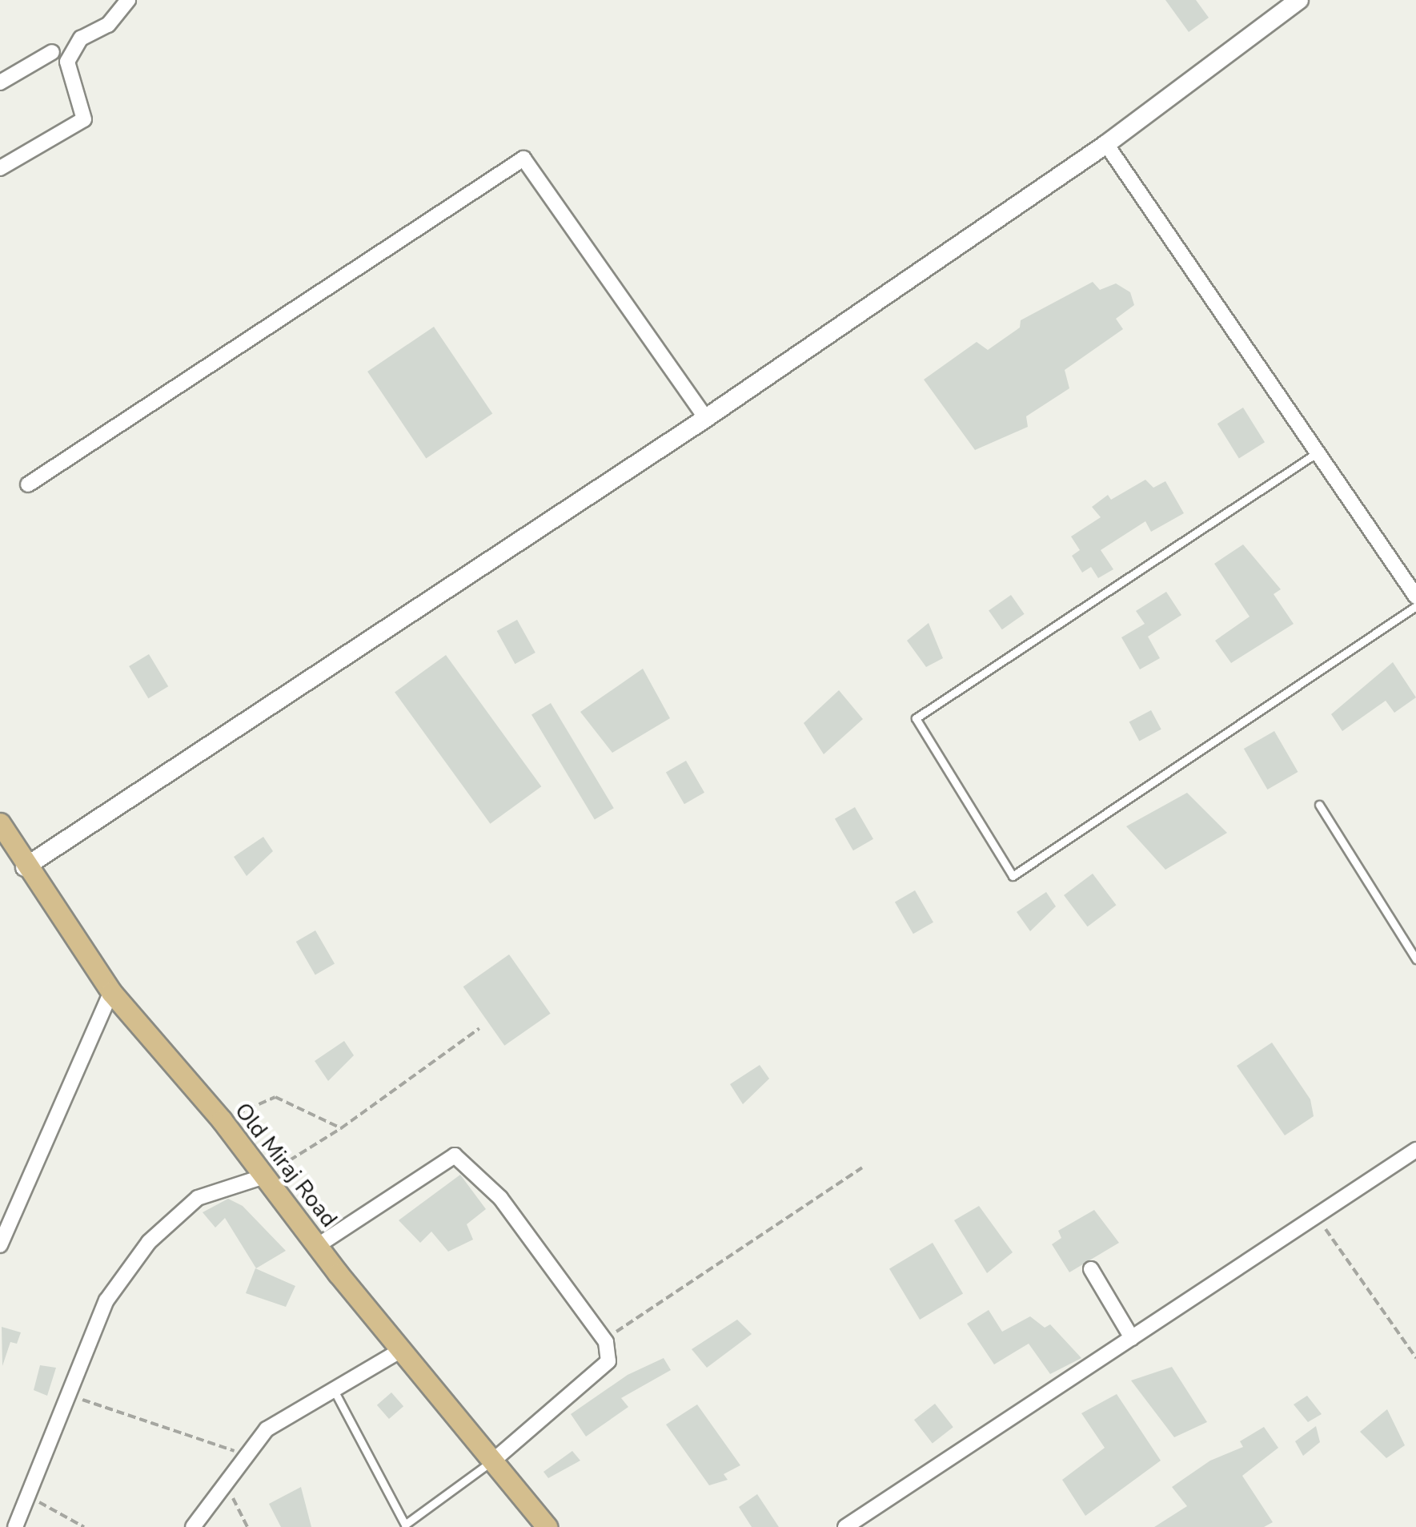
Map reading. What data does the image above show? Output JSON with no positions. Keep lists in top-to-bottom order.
{
  "streets": {
    "main road": ["Old Miraj Road"]
  }
}
